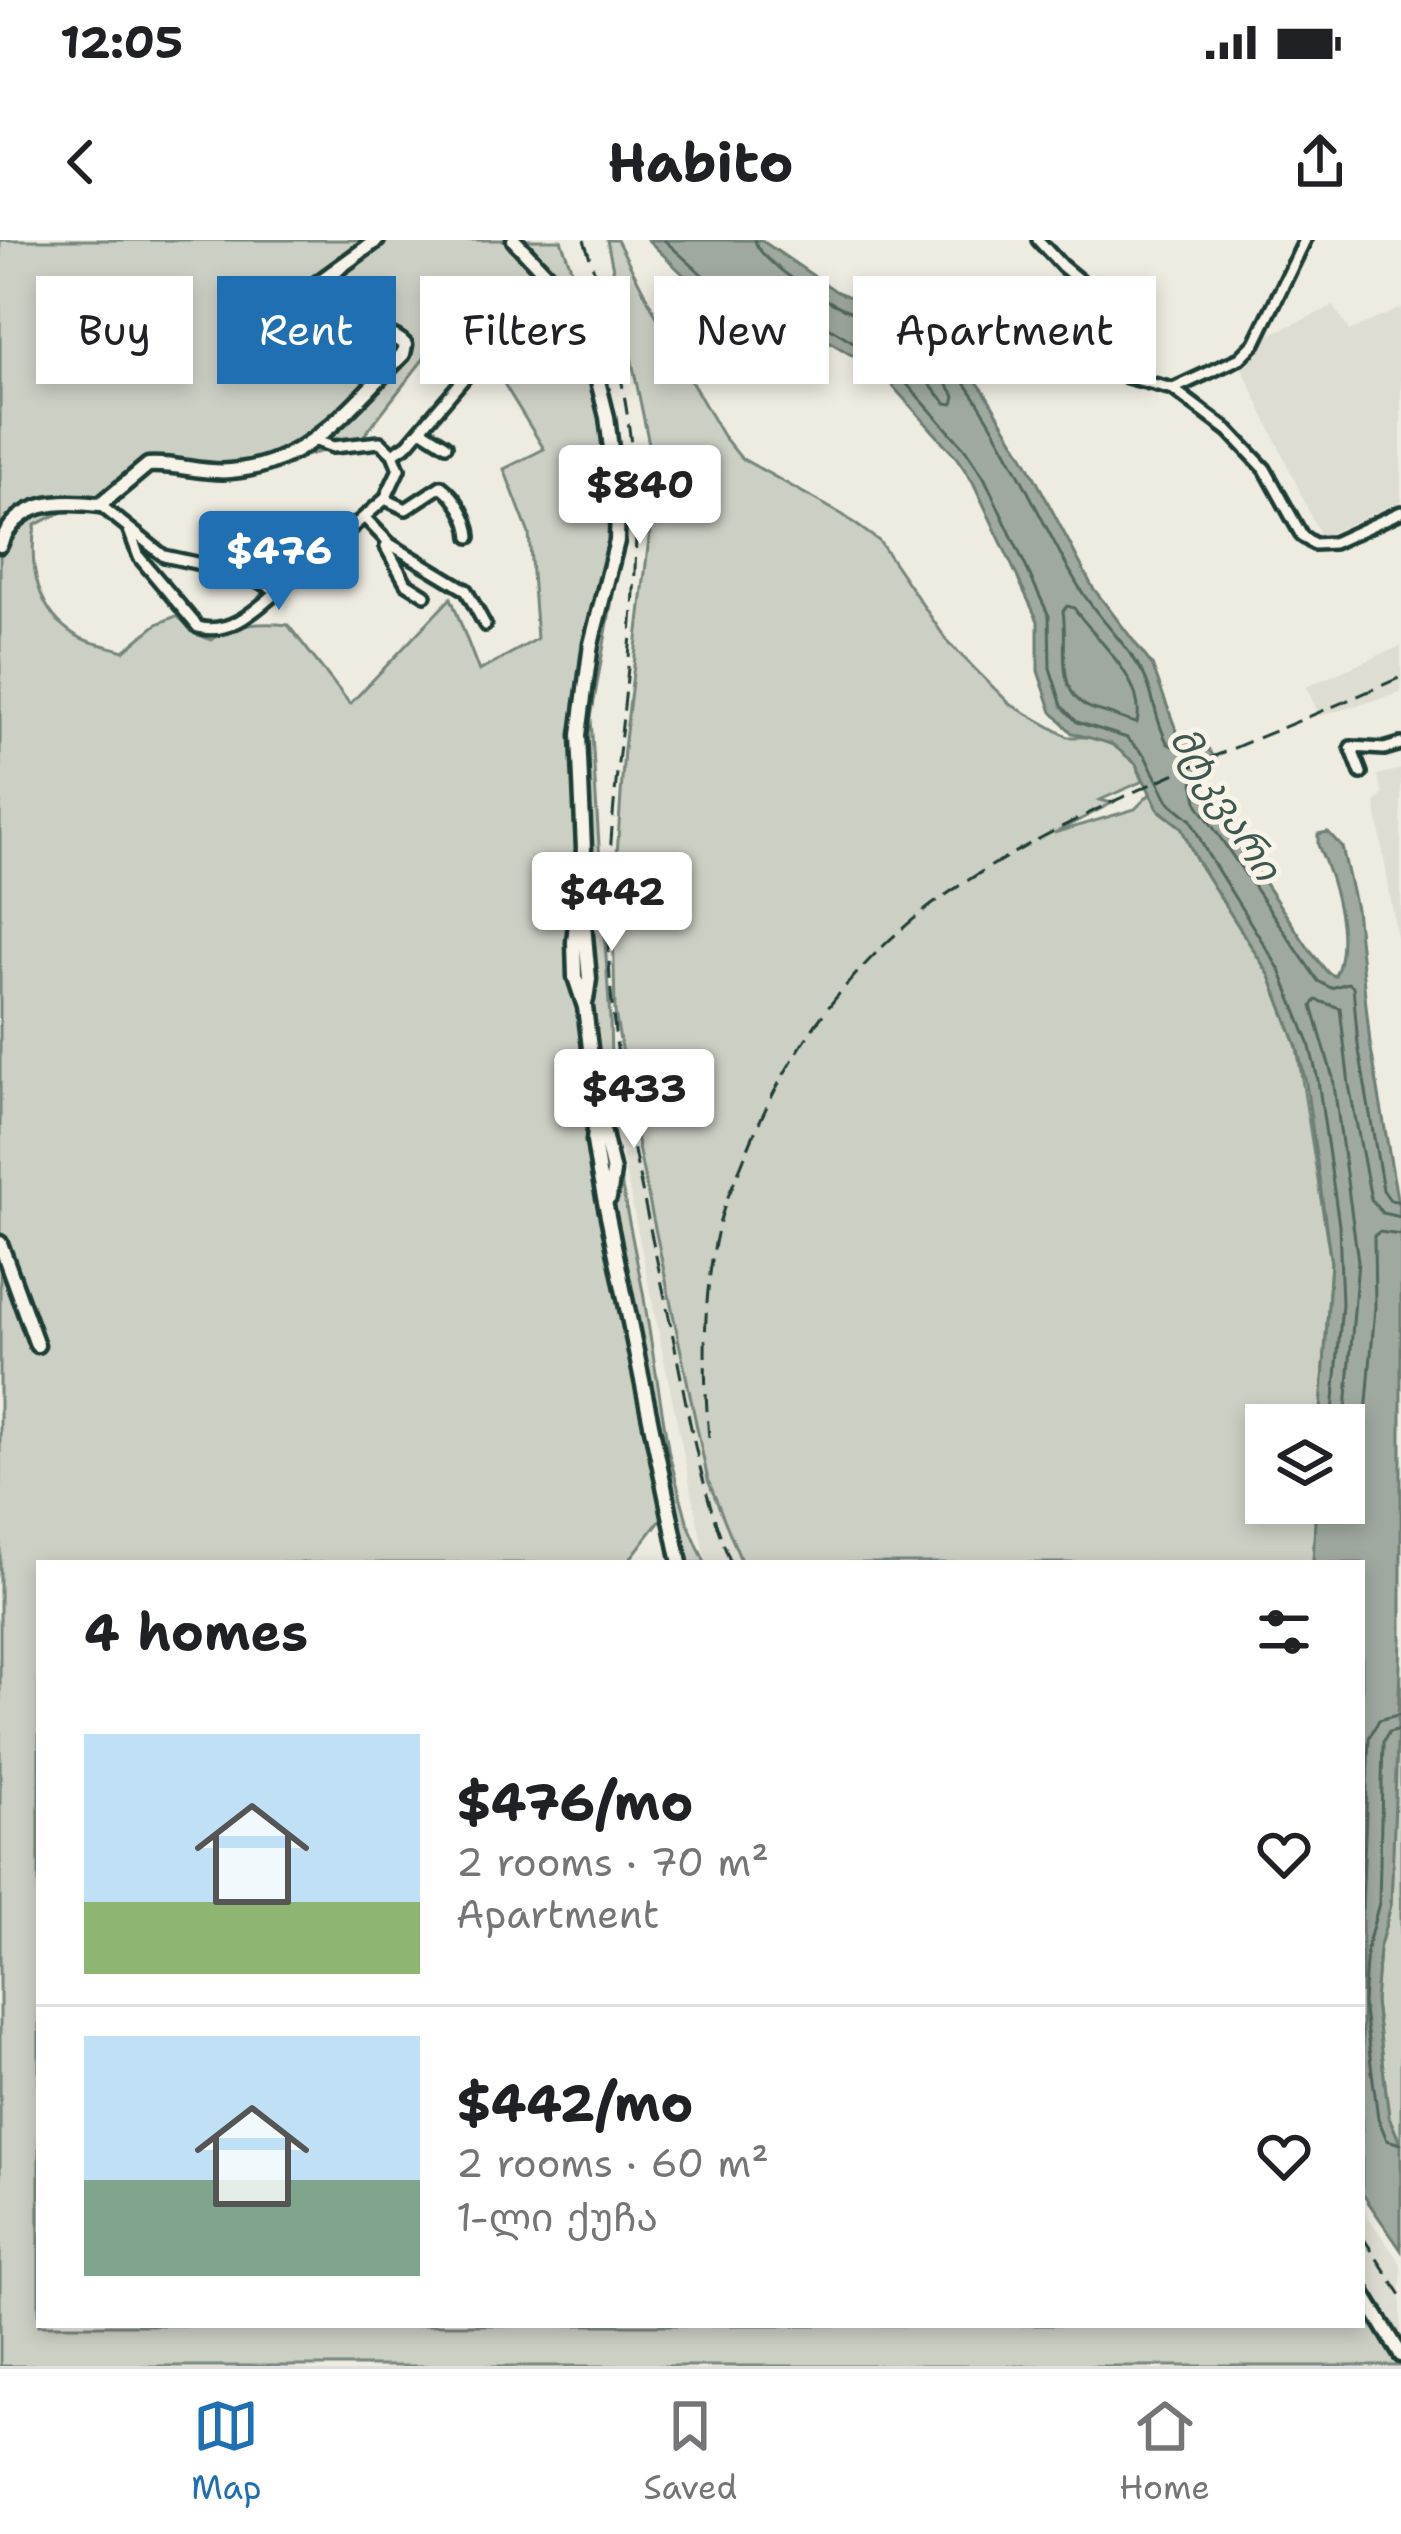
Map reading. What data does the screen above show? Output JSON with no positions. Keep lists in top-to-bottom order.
{
  "water": ["მტკვარი"],
  "page": {
    "status": "12:05",
    "header": "Habito",
    "chip": [
      "Buy",
      "Rent",
      "Filters",
      "New",
      "Apartment"
    ],
    "price": [
      "$840",
      "$476",
      "$442",
      "$433"
    ],
    "heading": "4 homes",
    "list": [
      {
        "name": "$476/mo",
        "note": "2 rooms · 70 m² · Apartment"
      },
      {
        "name": "$442/mo",
        "note": "2 rooms · 60 m² · 1-ლი ქუჩა"
      }
    ],
    "tabs": ["Map", "Saved", "Home"]
  }
}
